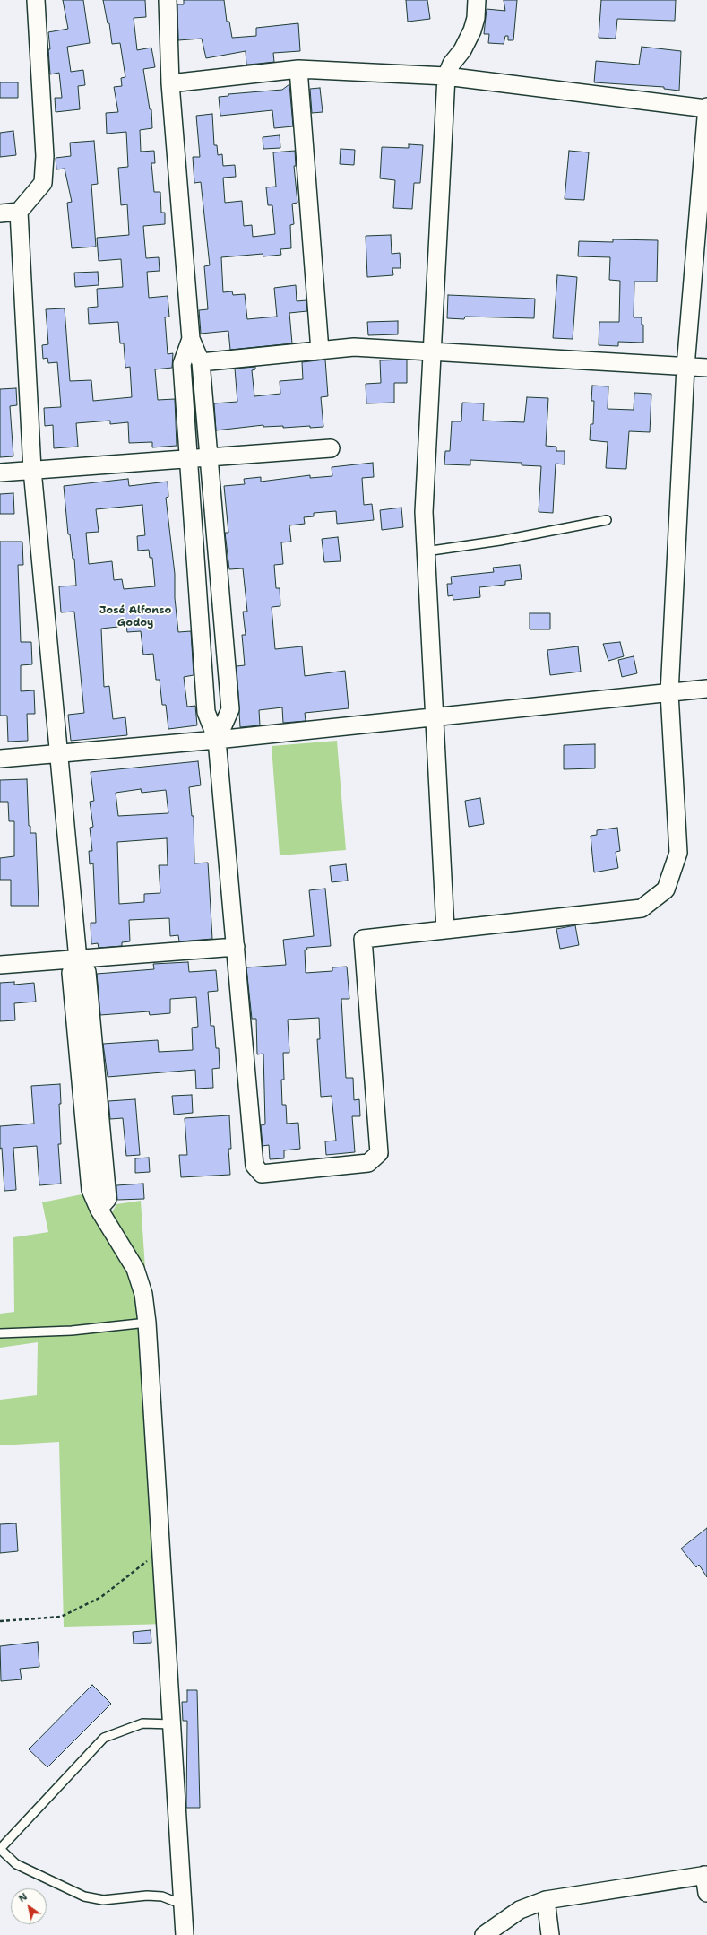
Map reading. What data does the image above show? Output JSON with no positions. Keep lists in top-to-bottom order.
{
  "districts": ["José Alfonso Godoy"],
  "north": "top left"
}
